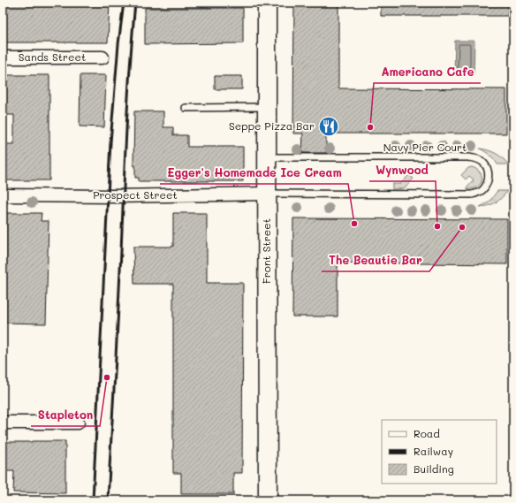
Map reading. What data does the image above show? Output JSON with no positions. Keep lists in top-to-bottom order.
{
  "streets": {
    "street": ["Sands Street", "Prospect Street", "Front Street"],
    "lane": ["Navy Pier Court"]
  },
  "crossings": [
    ["Navy Pier Court", "Prospect Street"],
    ["Navy Pier Court", "Front Street"],
    ["Prospect Street", "Front Street"]
  ],
  "places": {
    "restaurant": ["Seppe Pizza Bar"],
    "other": [
      "Americano Cafe",
      "Egger's Homemade Ice Cream",
      "Wynwood",
      "The Beautie Bar",
      "Stapleton"
    ]
  },
  "legend": ["Road", "Railway", "Building"]
}
